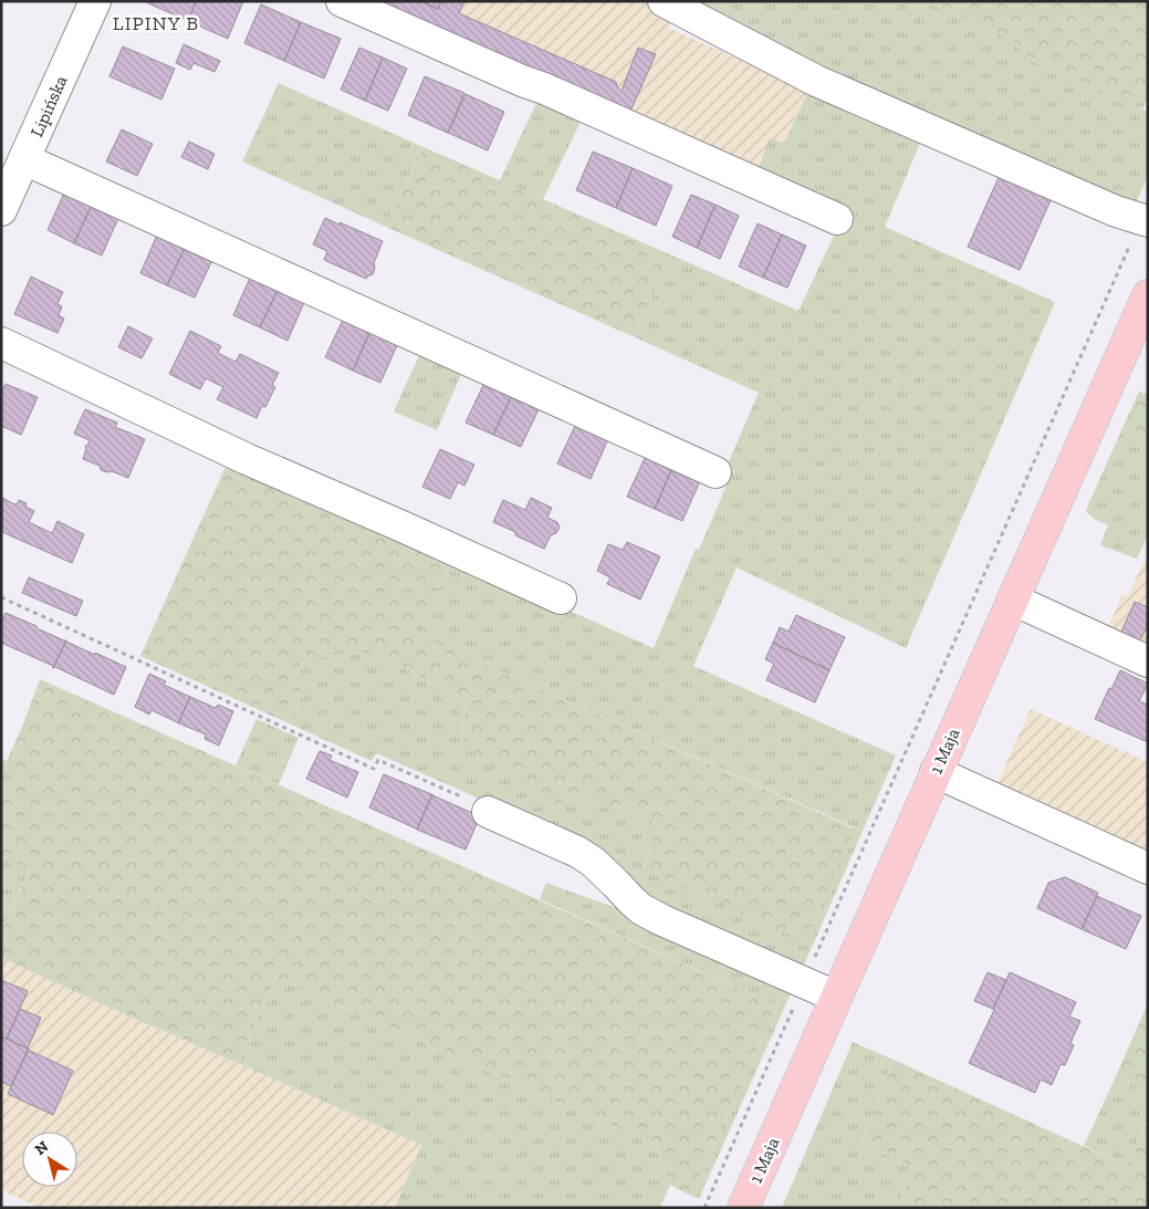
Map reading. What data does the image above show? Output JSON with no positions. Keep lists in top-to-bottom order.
{
  "streets": {
    "main road": ["1 Maja"],
    "street": ["Lipińska"]
  },
  "districts": ["LIPINY B"],
  "north": "top left"
}
